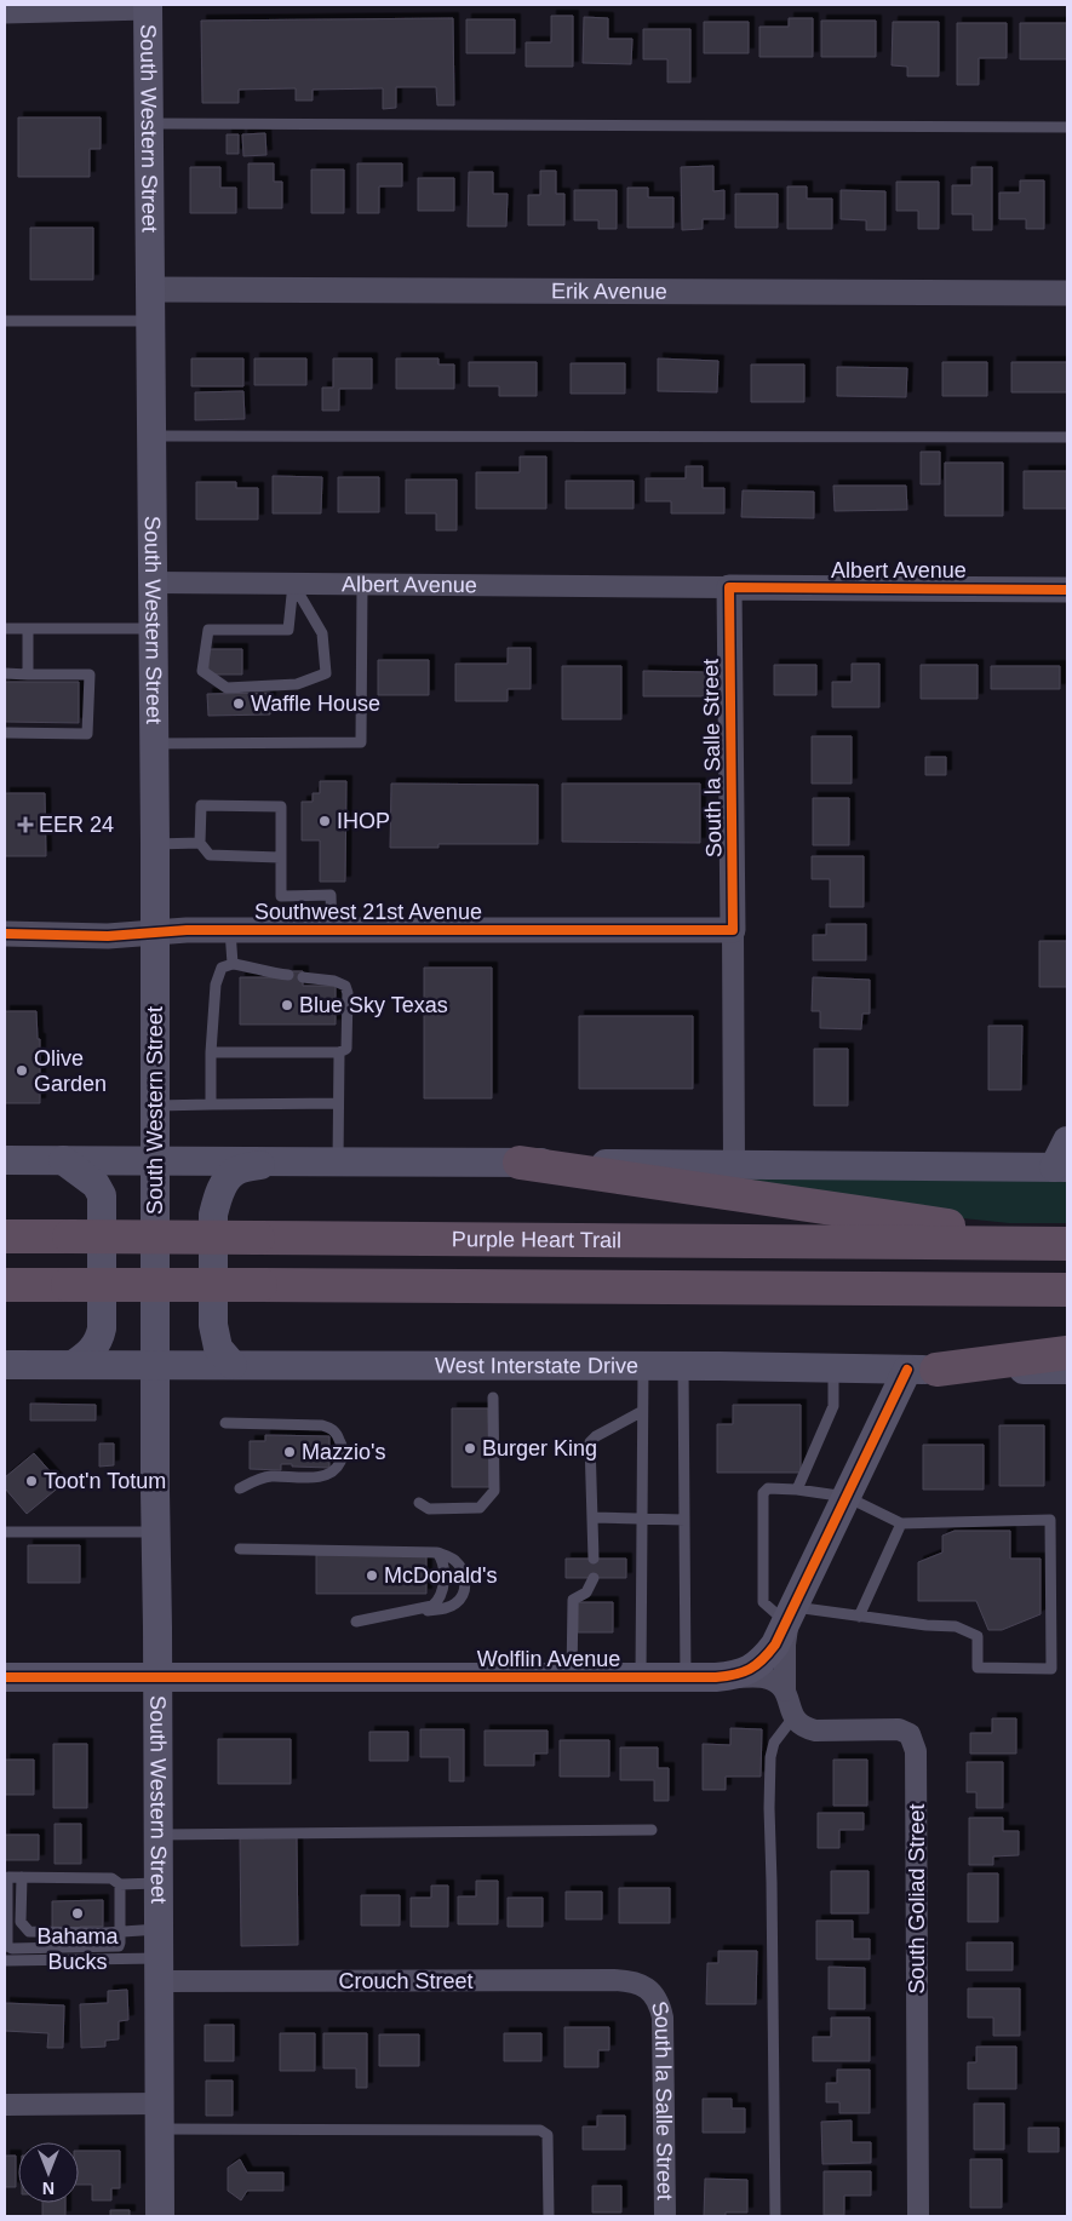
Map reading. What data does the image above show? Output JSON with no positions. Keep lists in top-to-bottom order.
{
  "streets": {
    "highway": ["Purple Heart Trail"],
    "main road": ["South Western Street", "West Interstate Drive", "Wolflin Avenue"],
    "street": [
      "Erik Avenue",
      "Albert Avenue",
      "South la Salle Street",
      "Southwest 21st Avenue",
      "South Goliad Street",
      "Crouch Street"
    ]
  },
  "crossings": [
    ["South Western Street", "Erik Avenue"],
    ["South Western Street", "Albert Avenue"],
    ["South Western Street", "Southwest 21st Avenue"],
    ["South Western Street", "West Interstate Drive"],
    ["South Western Street", "Wolflin Avenue"],
    ["South Western Street", "Crouch Street"],
    ["Albert Avenue", "South la Salle Street"],
    ["South la Salle Street", "Southwest 21st Avenue"],
    ["South la Salle Street", "Crouch Street"],
    ["West Interstate Drive", "Wolflin Avenue"]
  ],
  "places": {
    "other": [
      "Waffle House",
      "IHOP",
      "Blue Sky Texas",
      "Olive Garden",
      "Burger King",
      "Mazzio's",
      "Toot'n Totum",
      "McDonald's",
      "Bahama Bucks"
    ],
    "health": ["EER 24"]
  },
  "north": "bottom"
}
